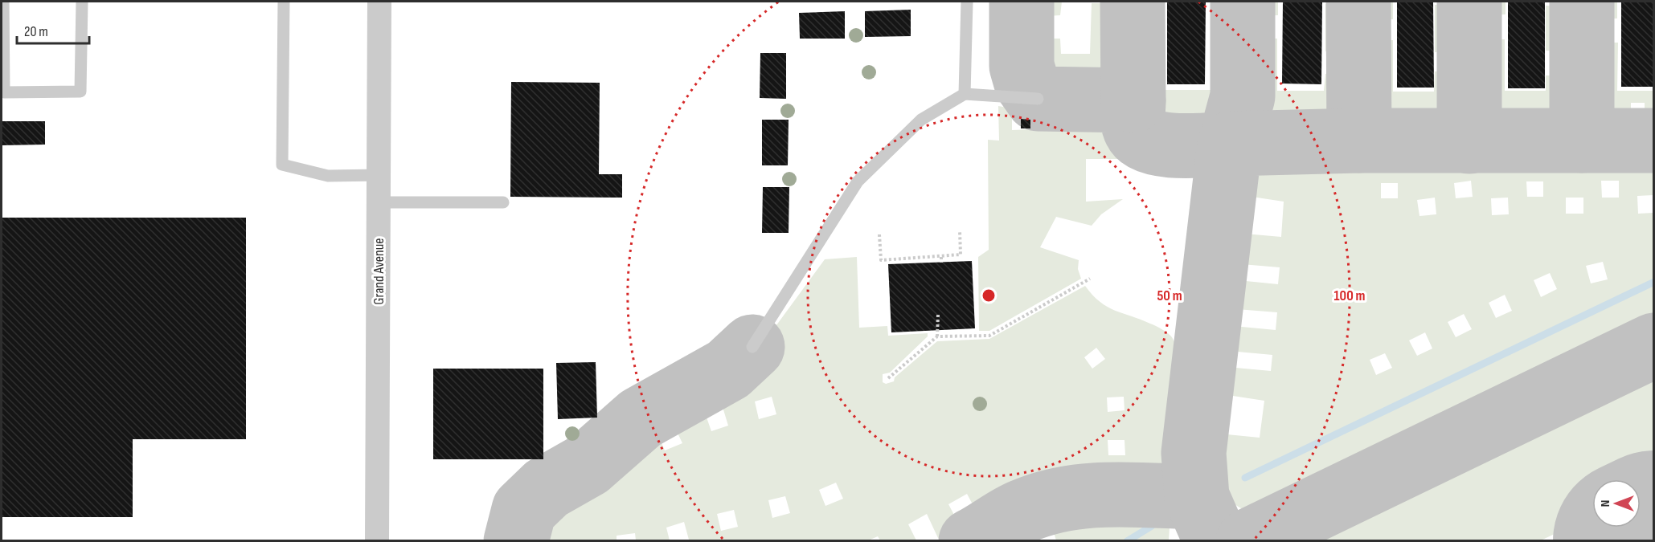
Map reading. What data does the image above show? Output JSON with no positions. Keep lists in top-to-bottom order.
{
  "streets": {
    "street": ["Grand Avenue"]
  },
  "scale_bar": "20 m",
  "north": "left",
  "rings": ["50 m", "100 m"]
}
